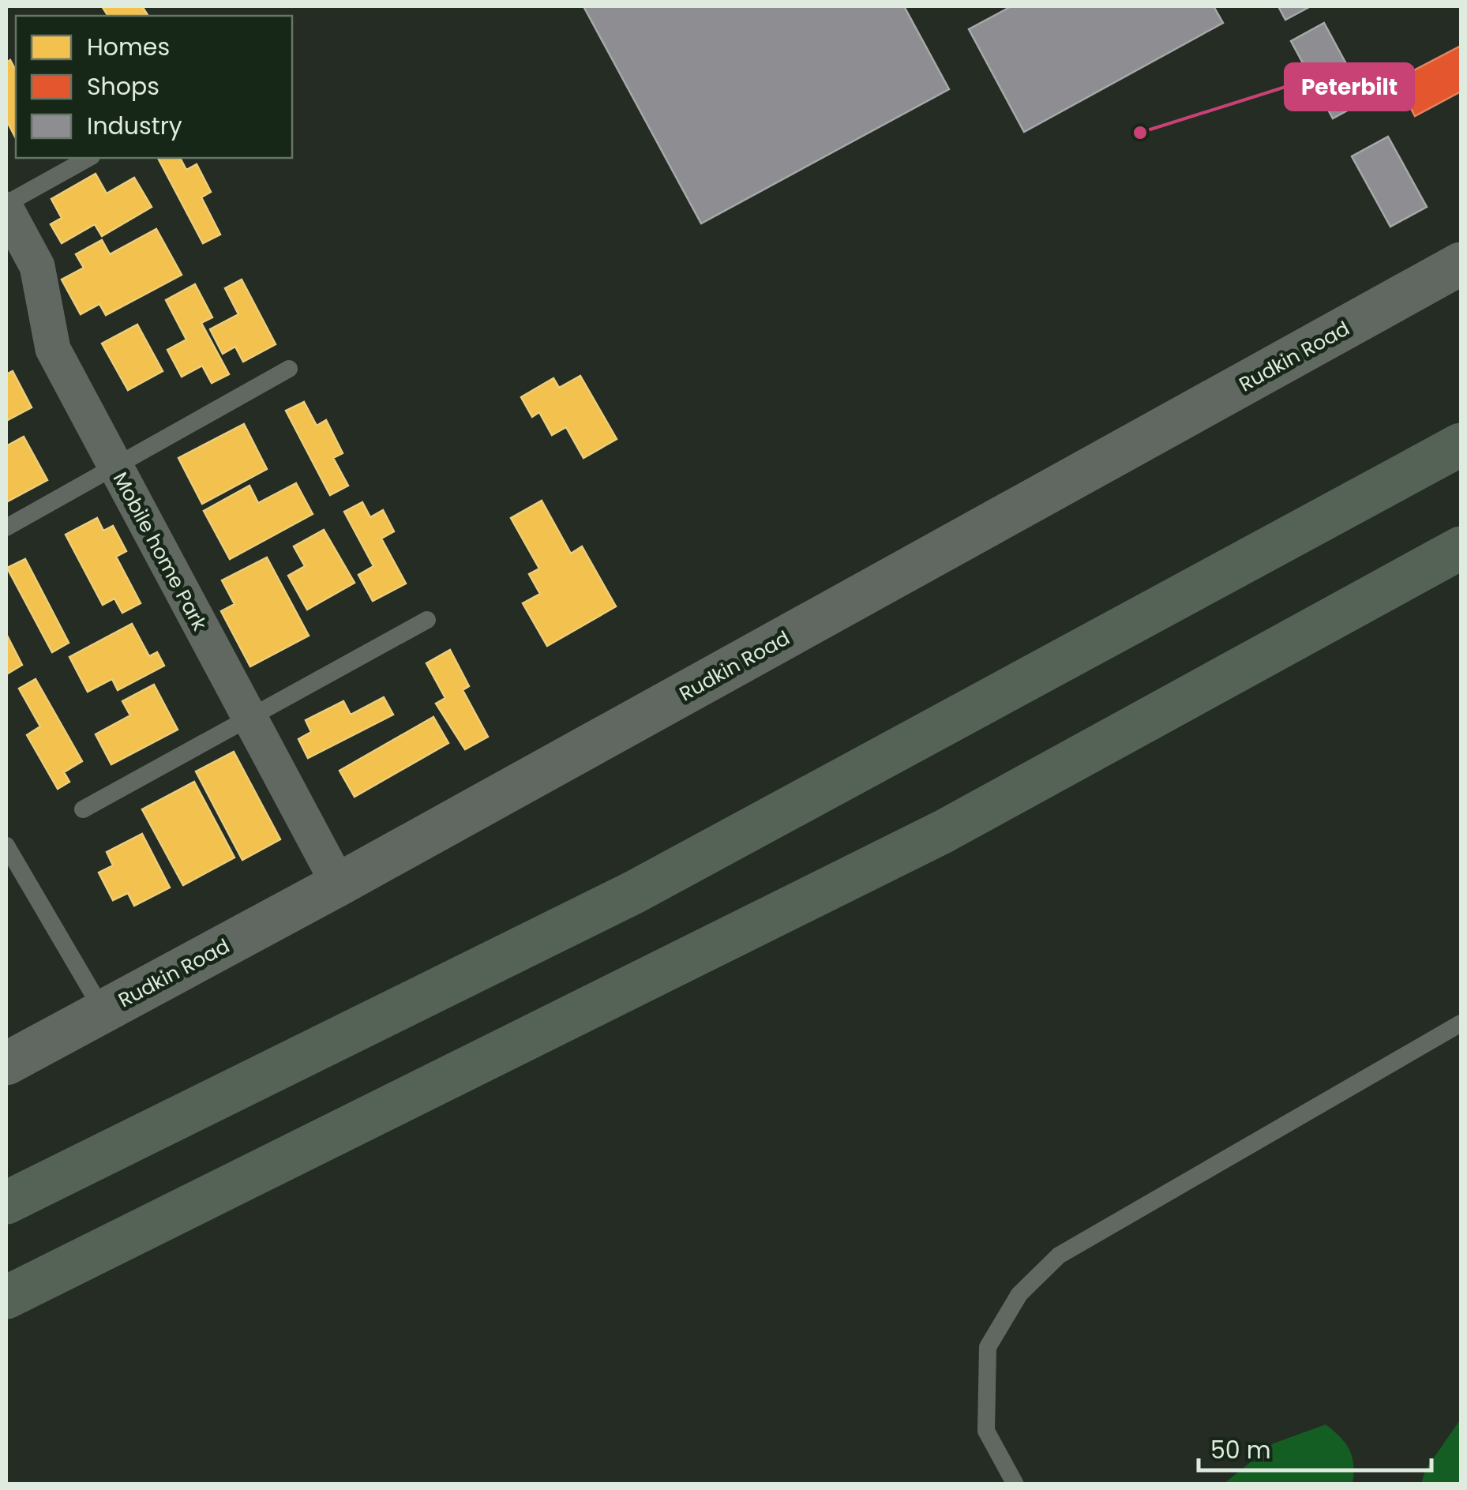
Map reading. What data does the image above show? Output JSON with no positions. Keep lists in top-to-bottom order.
{
  "streets": {
    "street": ["Rudkin Road", "Mobile home Park"]
  },
  "crossings": [
    ["Rudkin Road", "Mobile home Park"]
  ],
  "places": ["Peterbilt"],
  "legend": ["Homes", "Shops", "Industry"],
  "scale_bar": "50 m"
}
